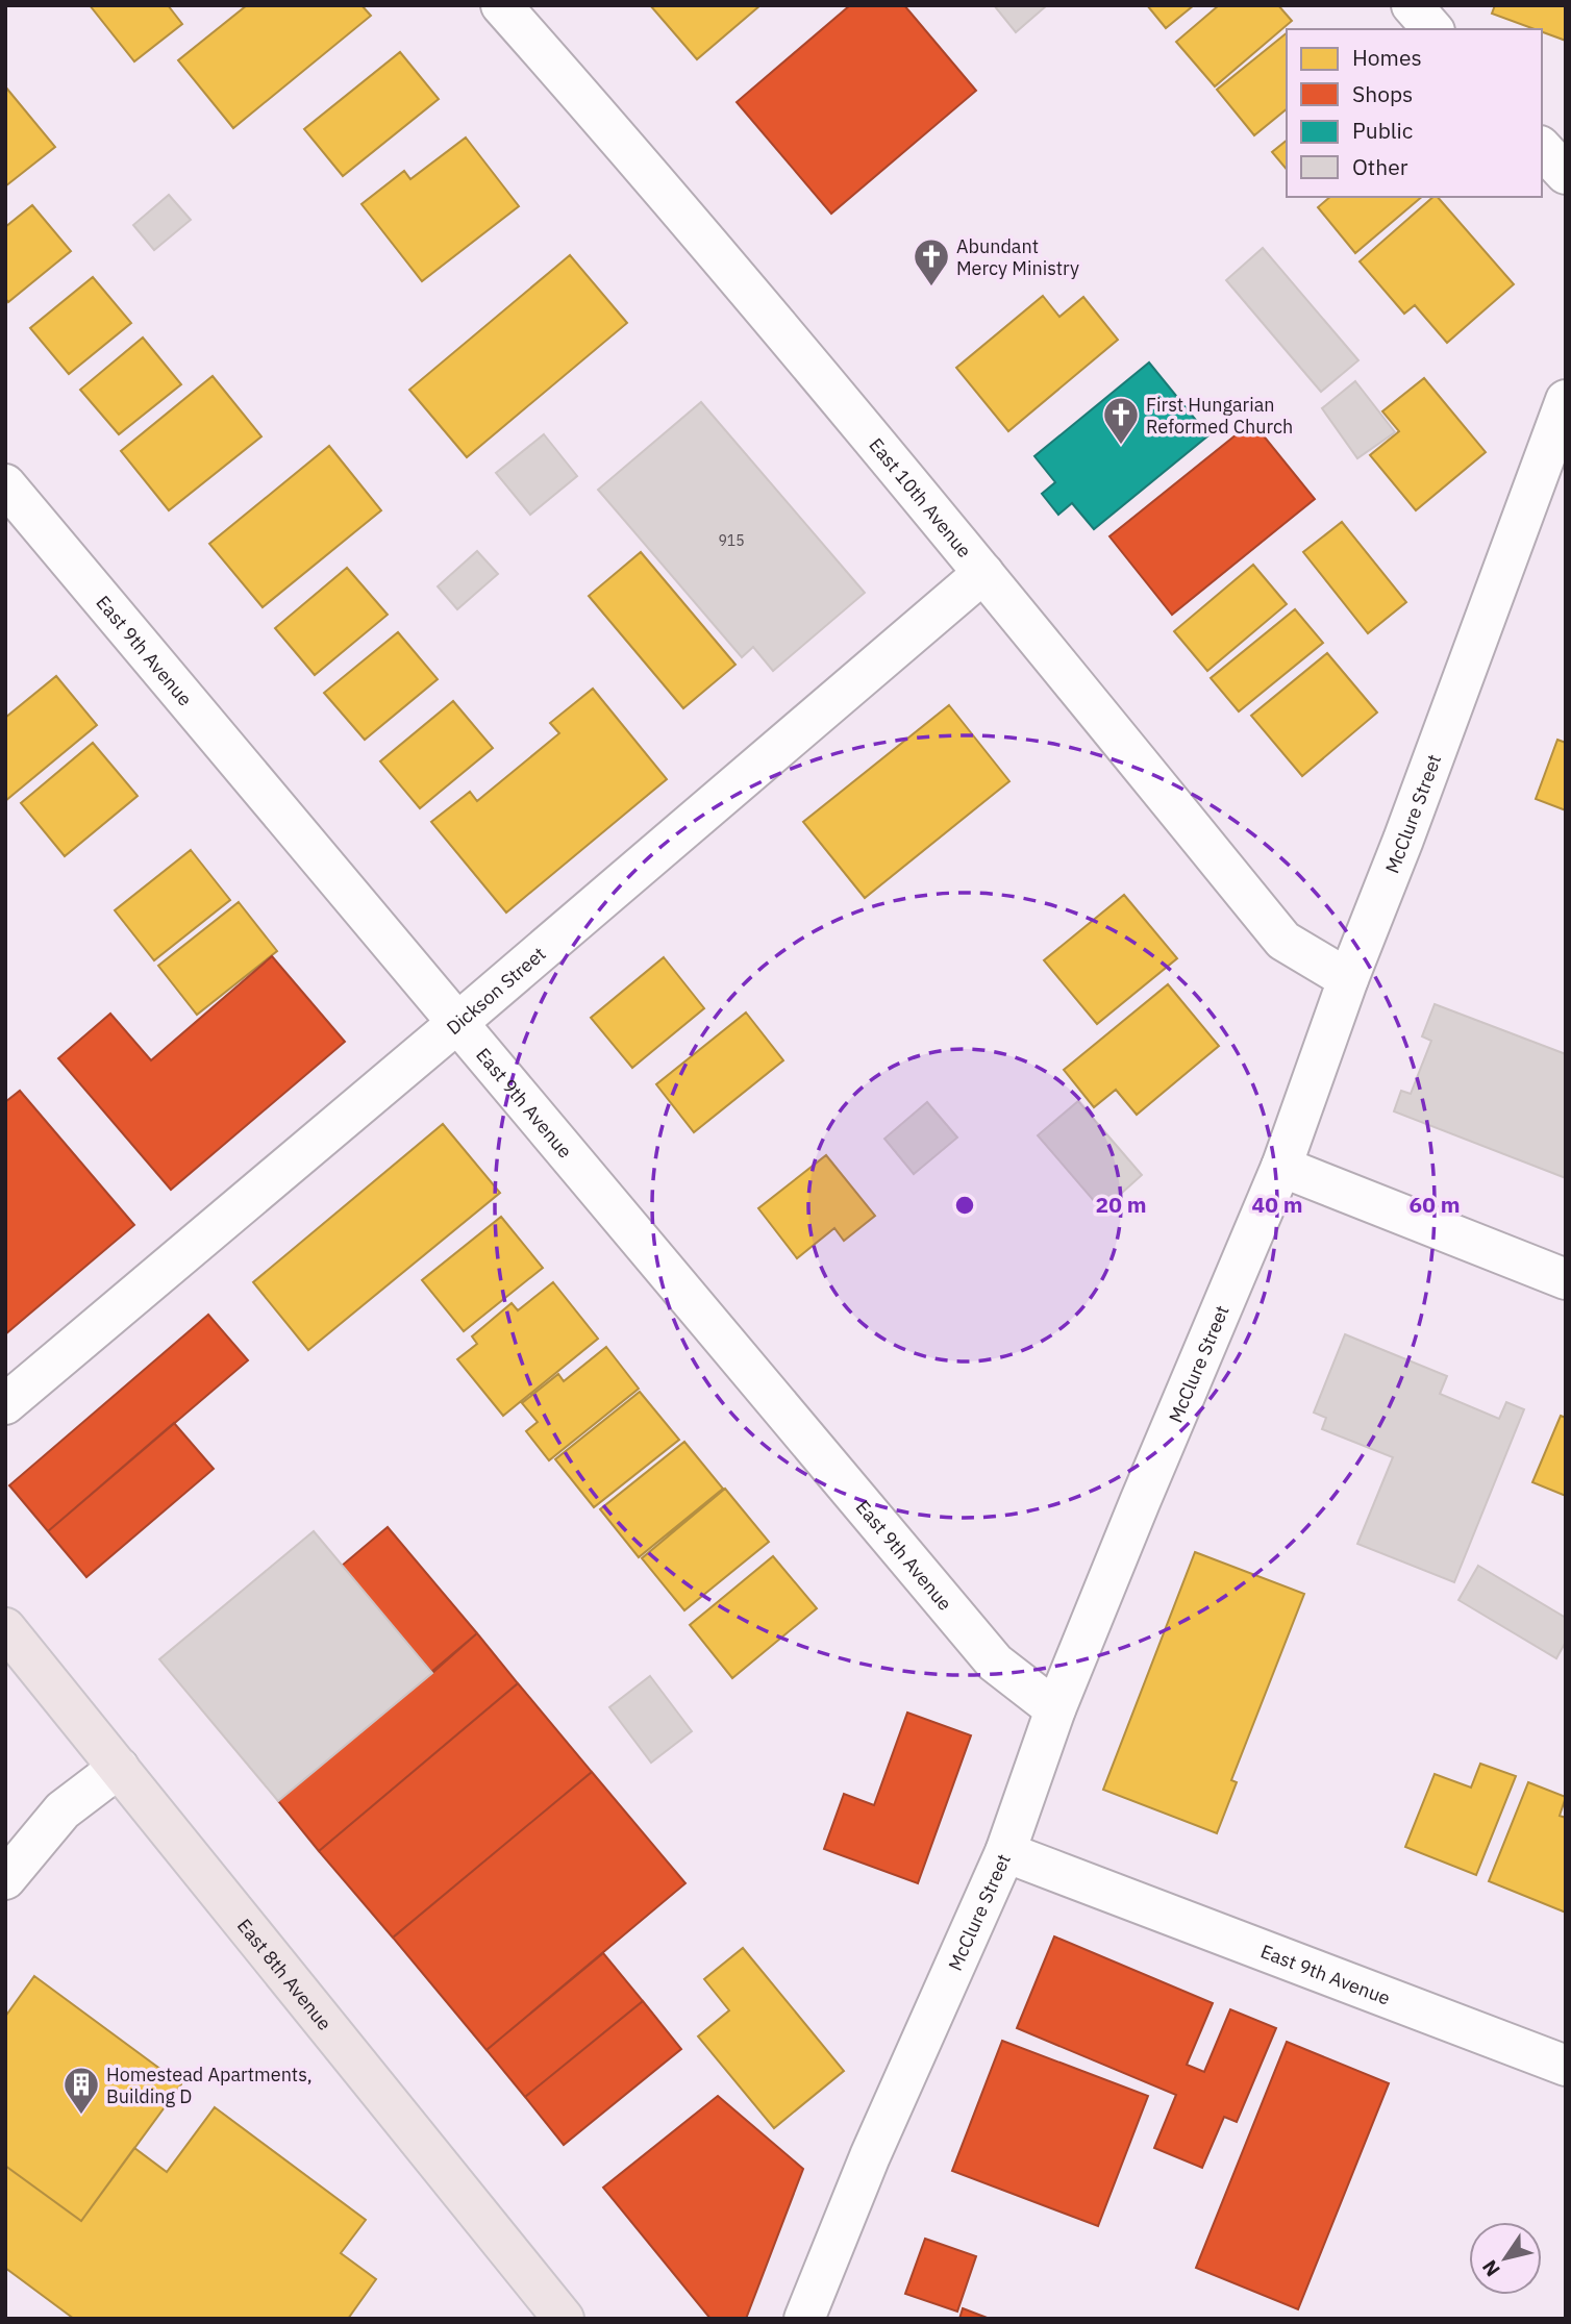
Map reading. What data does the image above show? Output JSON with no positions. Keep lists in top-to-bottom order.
{
  "streets": {
    "main road": ["East 8th Avenue"],
    "street": [
      "East 10th Avenue",
      "East 9th Avenue",
      "McClure Street",
      "Dickson Street"
    ]
  },
  "crossings": [
    ["East 10th Avenue", "McClure Street"],
    ["East 10th Avenue", "Dickson Street"],
    ["East 9th Avenue", "McClure Street"],
    ["East 9th Avenue", "Dickson Street"]
  ],
  "places": {
    "church": ["Abundant Mercy Ministry", "First Hungarian Reformed Church"],
    "building": ["Homestead Apartments, Building D"]
  },
  "house_numbers": ["915"],
  "legend": [
    "Homes",
    "Shops",
    "Public",
    "Other"
  ],
  "north": "bottom left",
  "rings": ["20 m", "40 m", "60 m"]
}
